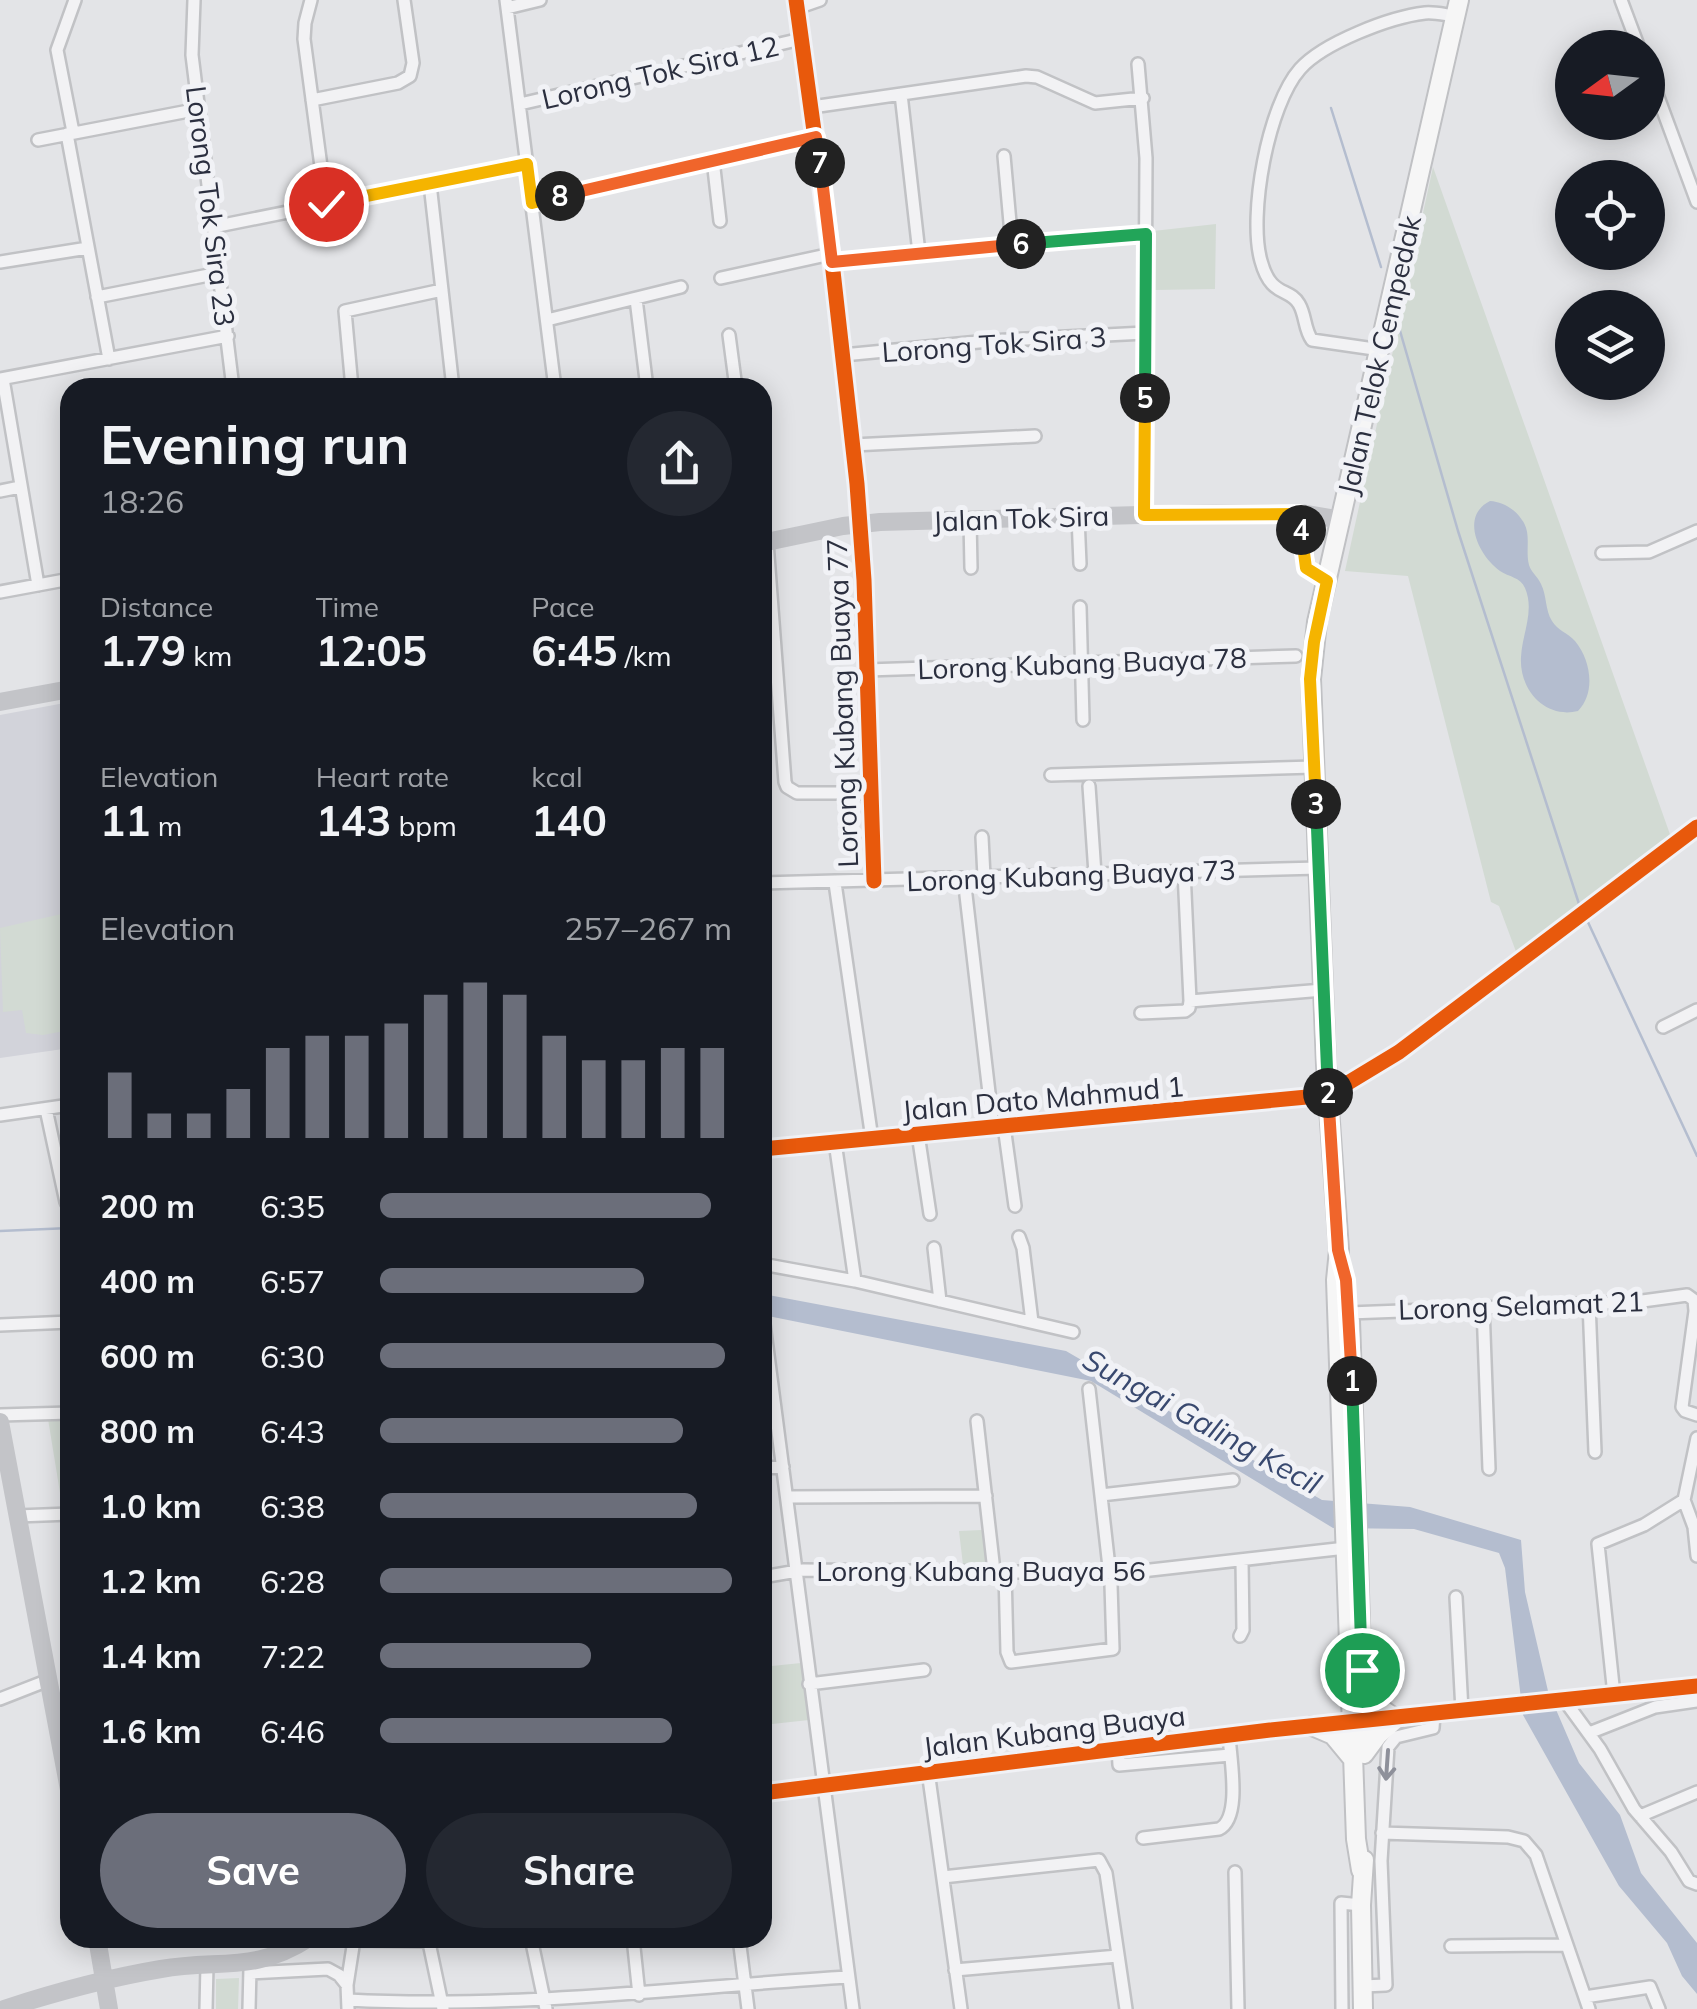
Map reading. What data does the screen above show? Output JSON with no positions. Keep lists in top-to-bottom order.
{
  "streets": {
    "main road": ["Jalan Telok Cempedak"],
    "street": [
      "Lorong Tok Sira 12",
      "Lorong Tok Sira 23",
      "Lorong Tok Sira 3",
      "Jalan Tok Sira",
      "Lorong Kubang Buaya 78",
      "Lorong Kubang Buaya 77",
      "Lorong Kubang Buaya 73",
      "Jalan Dato Mahmud 1",
      "Lorong Selamat 21",
      "Lorong Kubang Buaya 56",
      "Jalan Kubang Buaya"
    ]
  },
  "crossings": [
    ["Lorong Tok Sira 12", "Lorong Kubang Buaya 77"],
    ["Lorong Tok Sira 3", "Lorong Kubang Buaya 77"],
    ["Jalan Telok Cempedak", "Jalan Tok Sira"],
    ["Jalan Telok Cempedak", "Lorong Kubang Buaya 73"],
    ["Jalan Telok Cempedak", "Jalan Dato Mahmud 1"],
    ["Jalan Telok Cempedak", "Lorong Selamat 21"],
    ["Jalan Telok Cempedak", "Lorong Kubang Buaya 56"],
    ["Jalan Telok Cempedak", "Jalan Kubang Buaya"],
    ["Jalan Tok Sira", "Lorong Kubang Buaya 77"],
    ["Lorong Kubang Buaya 78", "Lorong Kubang Buaya 77"],
    ["Lorong Kubang Buaya 77", "Lorong Kubang Buaya 73"]
  ],
  "water": ["Sungai Galing Kecil"],
  "north": "left",
  "page": {
    "pins": [
      "7",
      "8",
      "6",
      "5",
      "4",
      "3",
      "2",
      "1"
    ],
    "heading": ["Evening run", "18:26"],
    "stats": [
      ["Distance", "1.79 km"],
      ["Time", "12:05"],
      ["Pace", "6:45 /km"],
      ["Elevation", "11 m"],
      ["Heart rate", "143 bpm"],
      ["kcal", "140"]
    ],
    "chart": ["Elevation", "257–267 m"],
    "list": [
      {
        "name": "200 m",
        "note": "6:35"
      },
      {
        "name": "400 m",
        "note": "6:57"
      },
      {
        "name": "600 m",
        "note": "6:30"
      },
      {
        "name": "800 m",
        "note": "6:43"
      },
      {
        "name": "1.0 km",
        "note": "6:38"
      },
      {
        "name": "1.2 km",
        "note": "6:28"
      },
      {
        "name": "1.4 km",
        "note": "7:22"
      },
      {
        "name": "1.6 km",
        "note": "6:46"
      }
    ],
    "buttons": ["Save", "Share"]
  }
}
